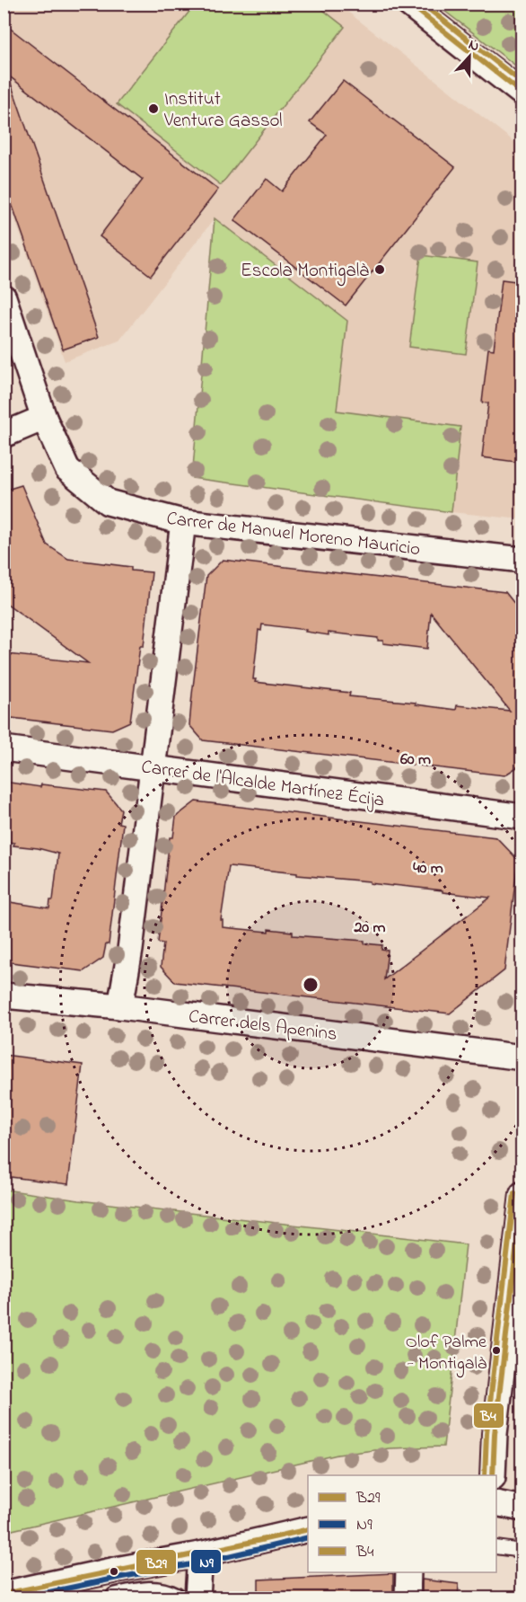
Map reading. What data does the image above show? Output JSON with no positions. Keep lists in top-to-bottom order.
{
  "streets": {
    "street": ["Carrer de Manuel Moreno Mauricio", "Carrer de l'Alcalde Martínez Écija", "Carrer dels Apenins"]
  },
  "places": ["Institut Ventura Gassol", "Escola Montigalà", "Olof Palme - Montigalà"],
  "lines": ["transit line B29", "transit line B4", "transit line N9"],
  "legend": ["B29", "N9", "B4"],
  "north": "top",
  "rings": ["60 m", "40 m", "20 m"]
}
